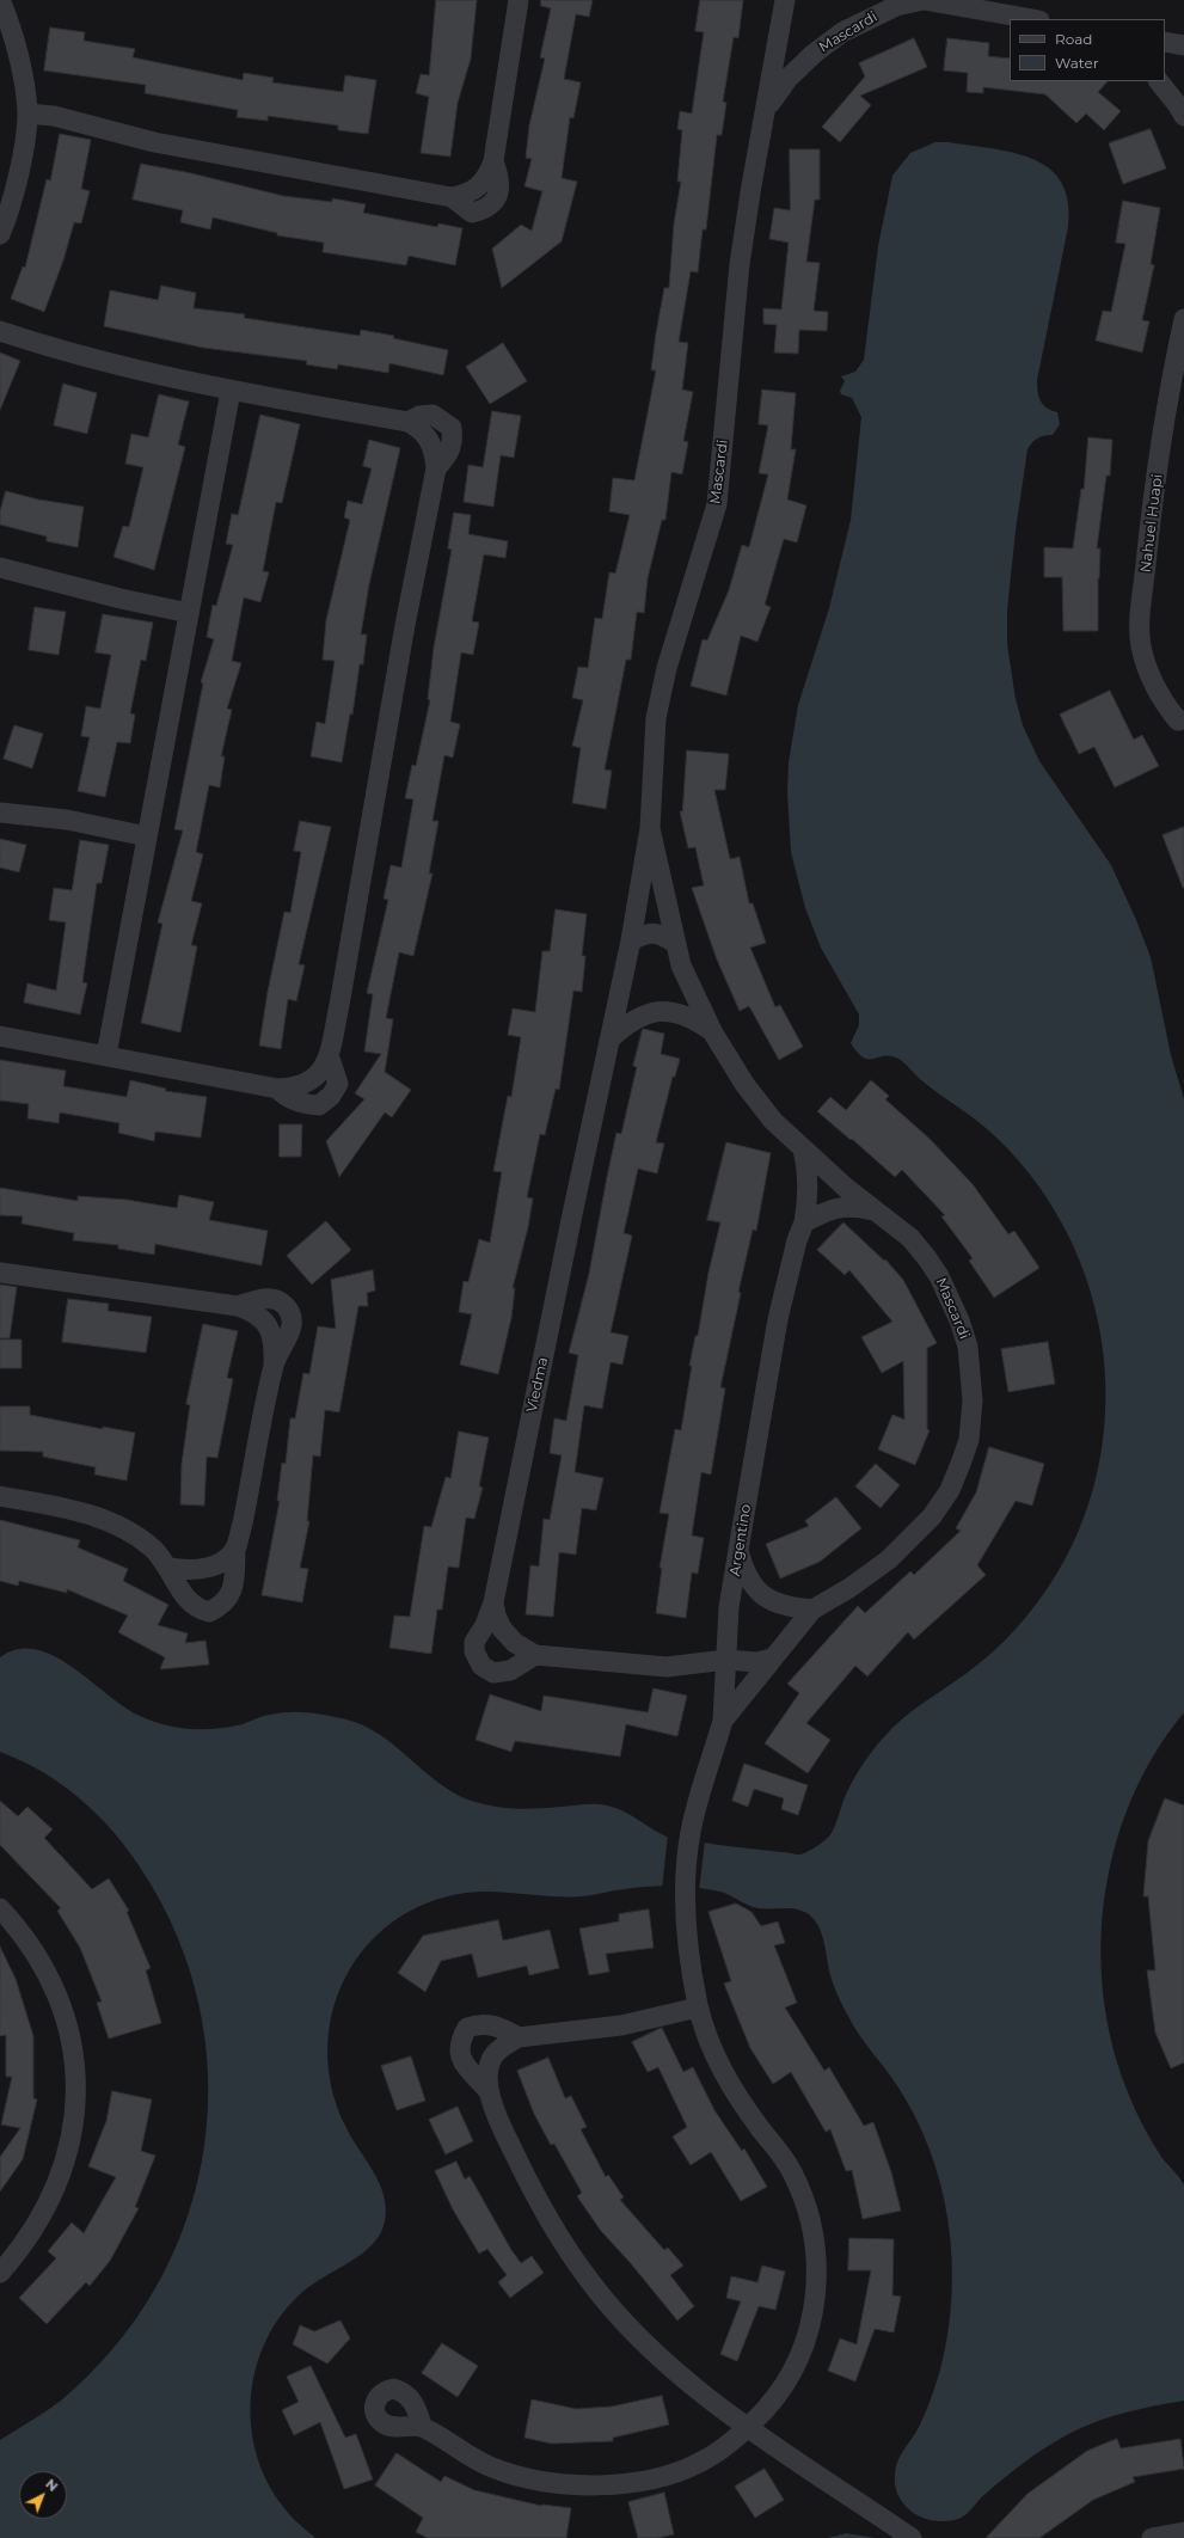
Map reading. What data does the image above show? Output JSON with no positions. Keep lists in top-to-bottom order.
{
  "streets": {
    "street": [
      "Mascardi",
      "Nahuel Huapi",
      "Viedma",
      "Argentino"
    ]
  },
  "crossings": [
    ["Mascardi", "Viedma"],
    ["Mascardi", "Argentino"]
  ],
  "legend": ["Road", "Water"],
  "north": "top right"
}
